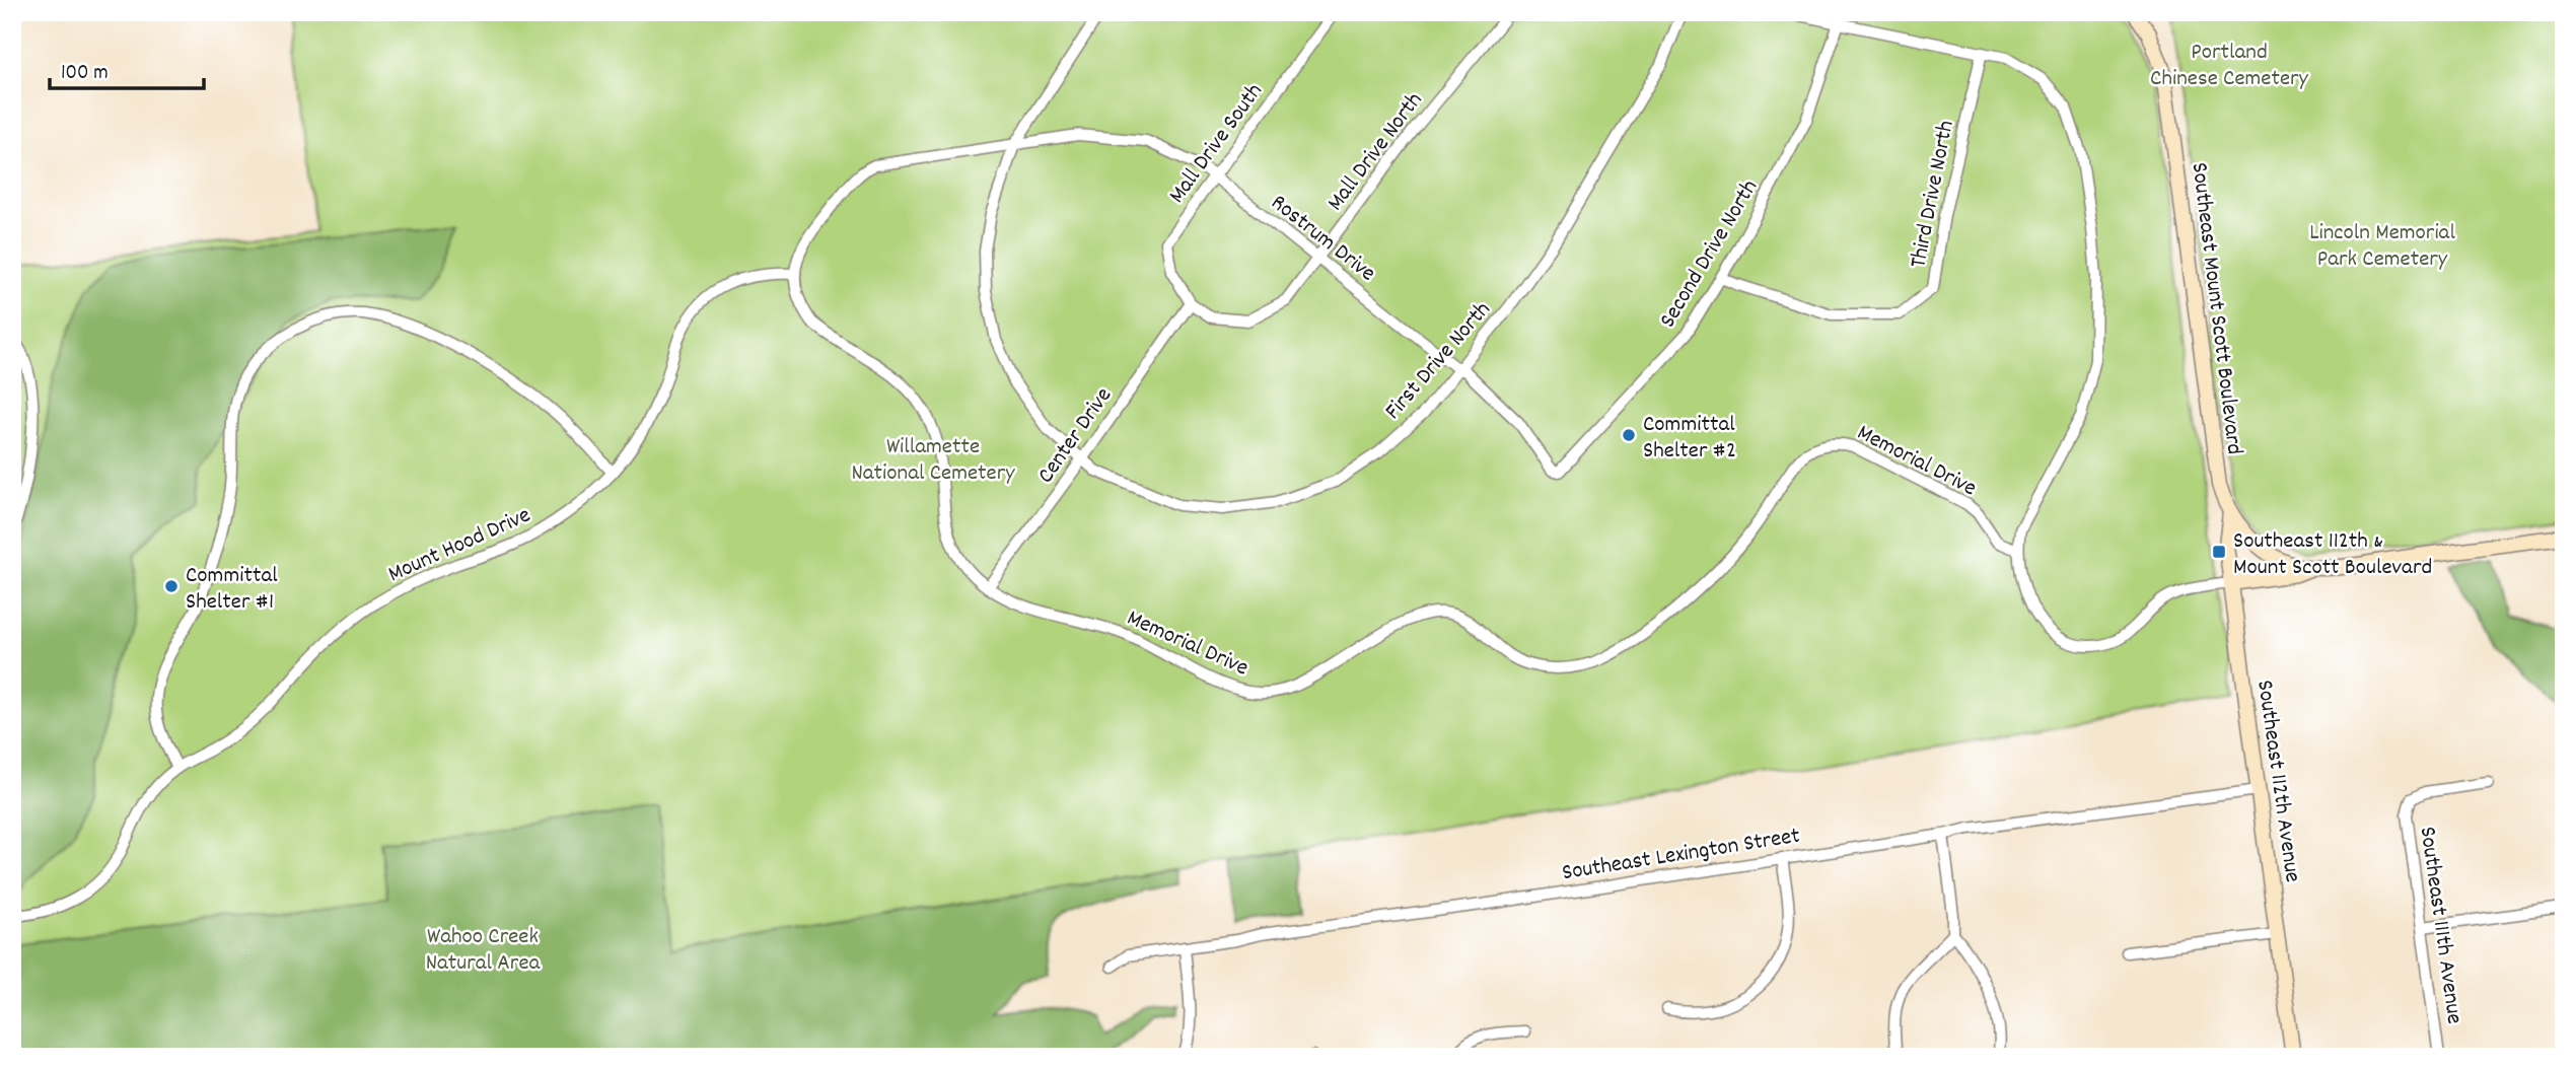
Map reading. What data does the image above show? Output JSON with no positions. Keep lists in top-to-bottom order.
{
  "streets": {
    "main road": ["Southeast Mount Scott Boulevard", "Southeast 112th Avenue"],
    "street": [
      "Mall Drive South",
      "Mall Drive North",
      "Third Drive North",
      "Rostrum Drive",
      "Second Drive North",
      "First Drive North",
      "Center Drive",
      "Memorial Drive",
      "Mount Hood Drive",
      "Southeast Lexington Street",
      "Southeast 111th Avenue"
    ]
  },
  "crossings": [
    ["Mall Drive South", "Mall Drive North"],
    ["Mall Drive South", "Rostrum Drive"],
    ["Mall Drive South", "Center Drive"],
    ["Mall Drive North", "Rostrum Drive"],
    ["Mall Drive North", "Center Drive"],
    ["Third Drive North", "Second Drive North"],
    ["Rostrum Drive", "Second Drive North"],
    ["Rostrum Drive", "First Drive North"],
    ["Rostrum Drive", "Memorial Drive"],
    ["Southeast Mount Scott Boulevard", "Southeast 112th Avenue"],
    ["First Drive North", "Center Drive"],
    ["First Drive North", "Memorial Drive"],
    ["Center Drive", "Memorial Drive"],
    ["Memorial Drive", "Mount Hood Drive"],
    ["Southeast 112th Avenue", "Southeast Lexington Street"]
  ],
  "parks": [
    "Portland Chinese Cemetery",
    "Lincoln Memorial Park Cemetery",
    "Willamette National Cemetery",
    "Wahoo Creek Natural Area"
  ],
  "places": {
    "other": ["Committal Shelter #2", "Committal Shelter #1"],
    "transit": ["Southeast 112th & Mount Scott Boulevard"]
  },
  "scale_bar": "100 m"
}
